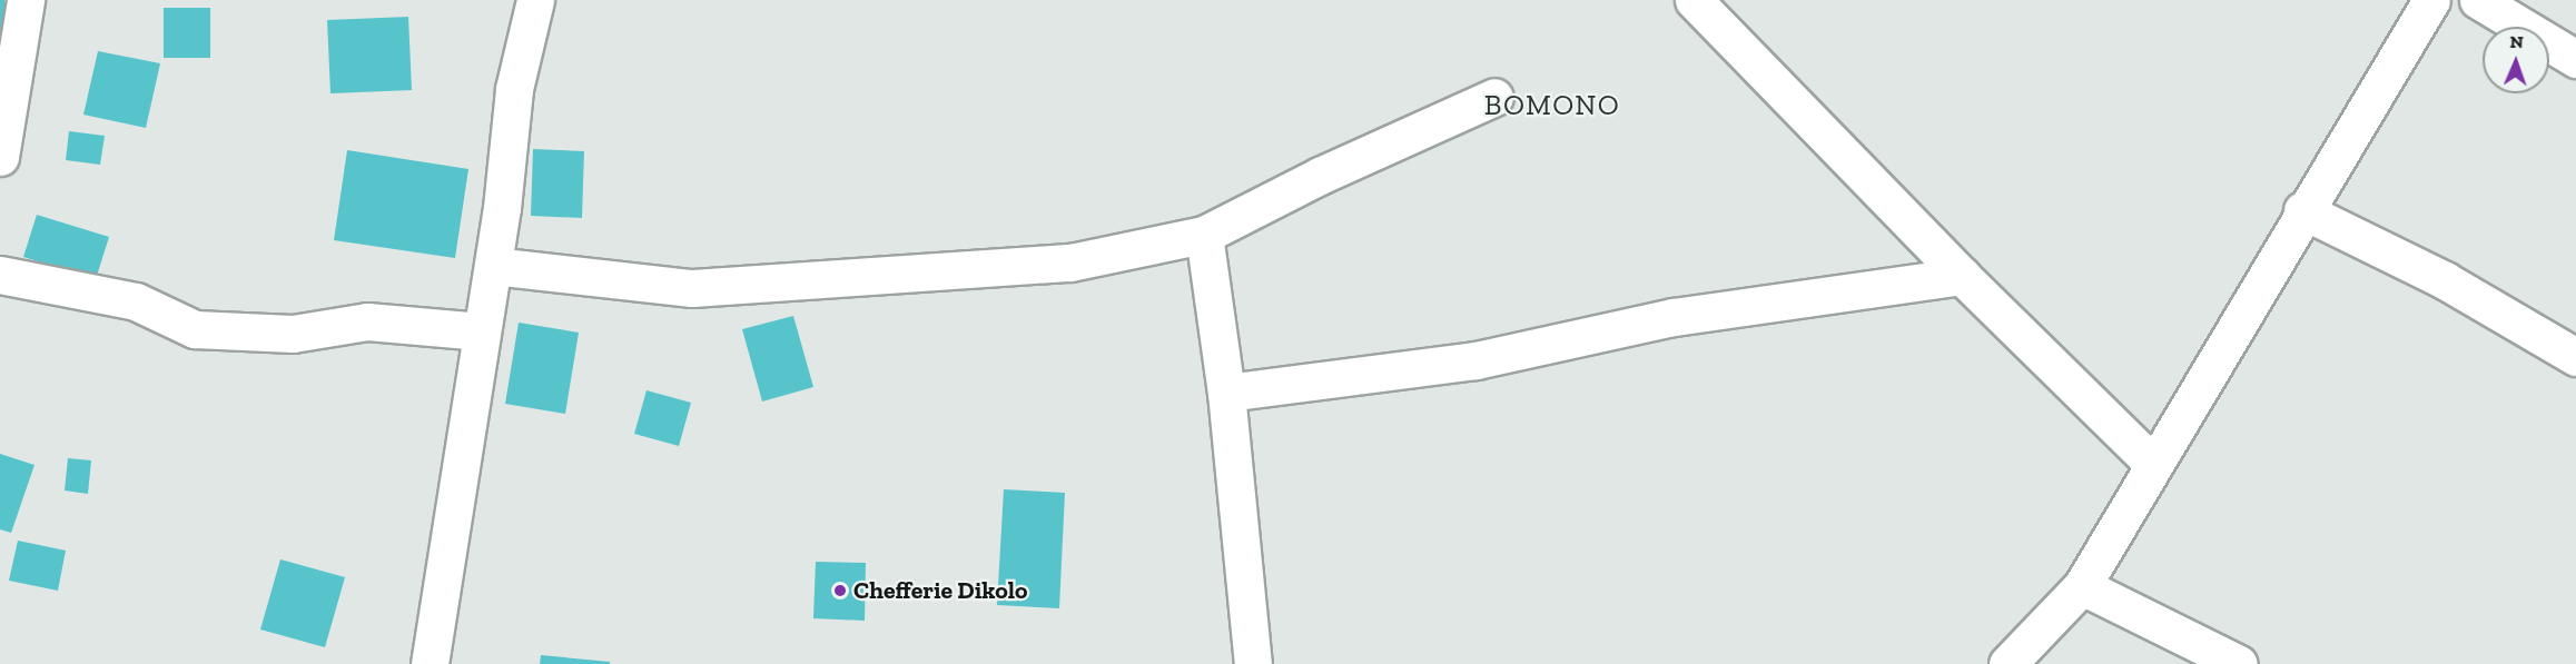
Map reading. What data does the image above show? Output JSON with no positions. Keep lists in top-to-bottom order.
{
  "districts": ["BOMONO"],
  "places": ["Chefferie Dikolo"],
  "north": "top"
}
